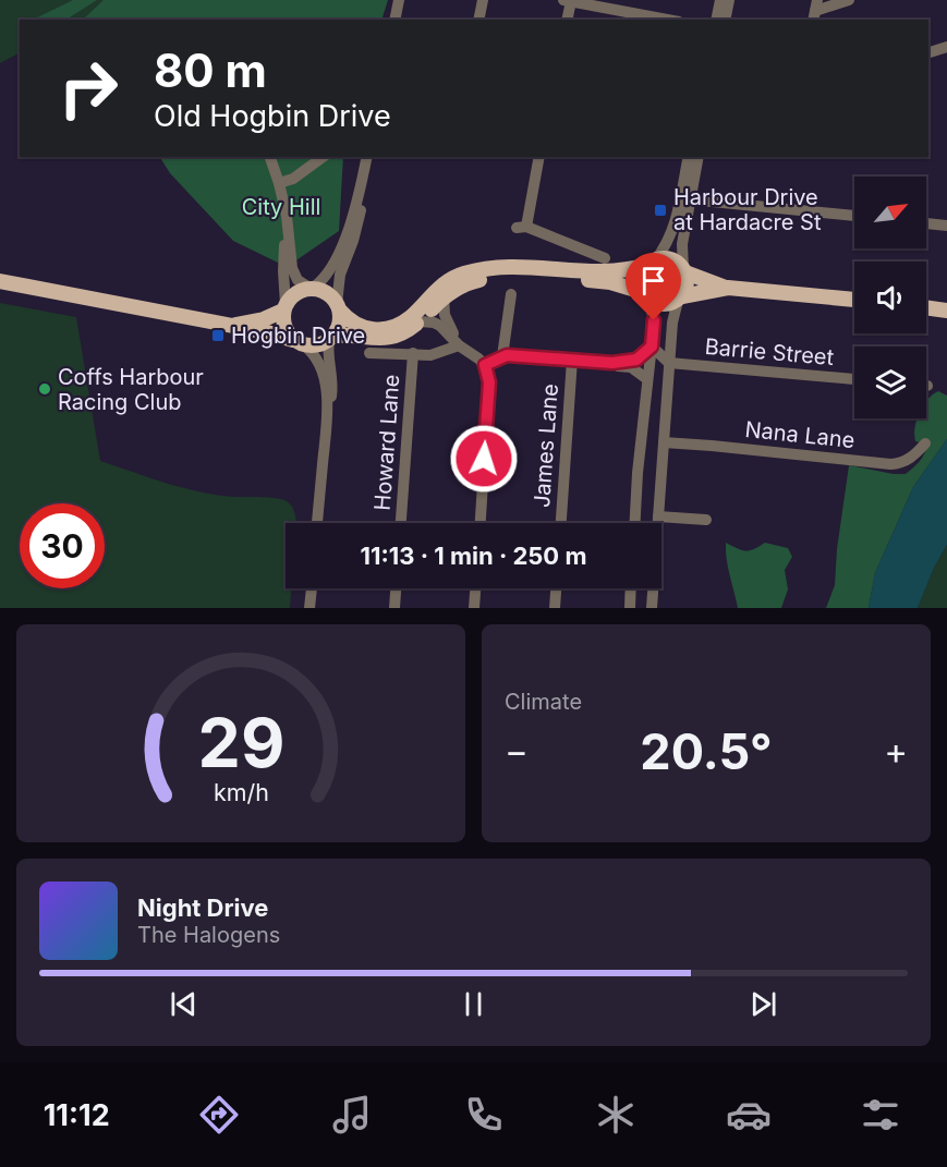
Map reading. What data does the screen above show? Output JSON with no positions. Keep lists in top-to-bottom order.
{
  "streets": {
    "street": [
      "Barrie Street",
      "Nana Lane",
      "Howard Lane",
      "James Lane"
    ]
  },
  "parks": ["City Hill"],
  "places": {
    "transit": ["Harbour Drive at Hardacre St", "Hogbin Drive"],
    "other": ["Coffs Harbour Racing Club"]
  },
  "north": "top right",
  "page": {
    "turn": ["80 m", "Old Hogbin Drive"],
    "limit": "30",
    "trip": "11:13 · 1 min · 250 m",
    "tile": "Climate",
    "heat": ["−", "20.5°", "+"],
    "song": ["Night Drive", "The Halogens"],
    "tabs": "11:12",
    "gauge": ["29", "km/h"]
  }
}
